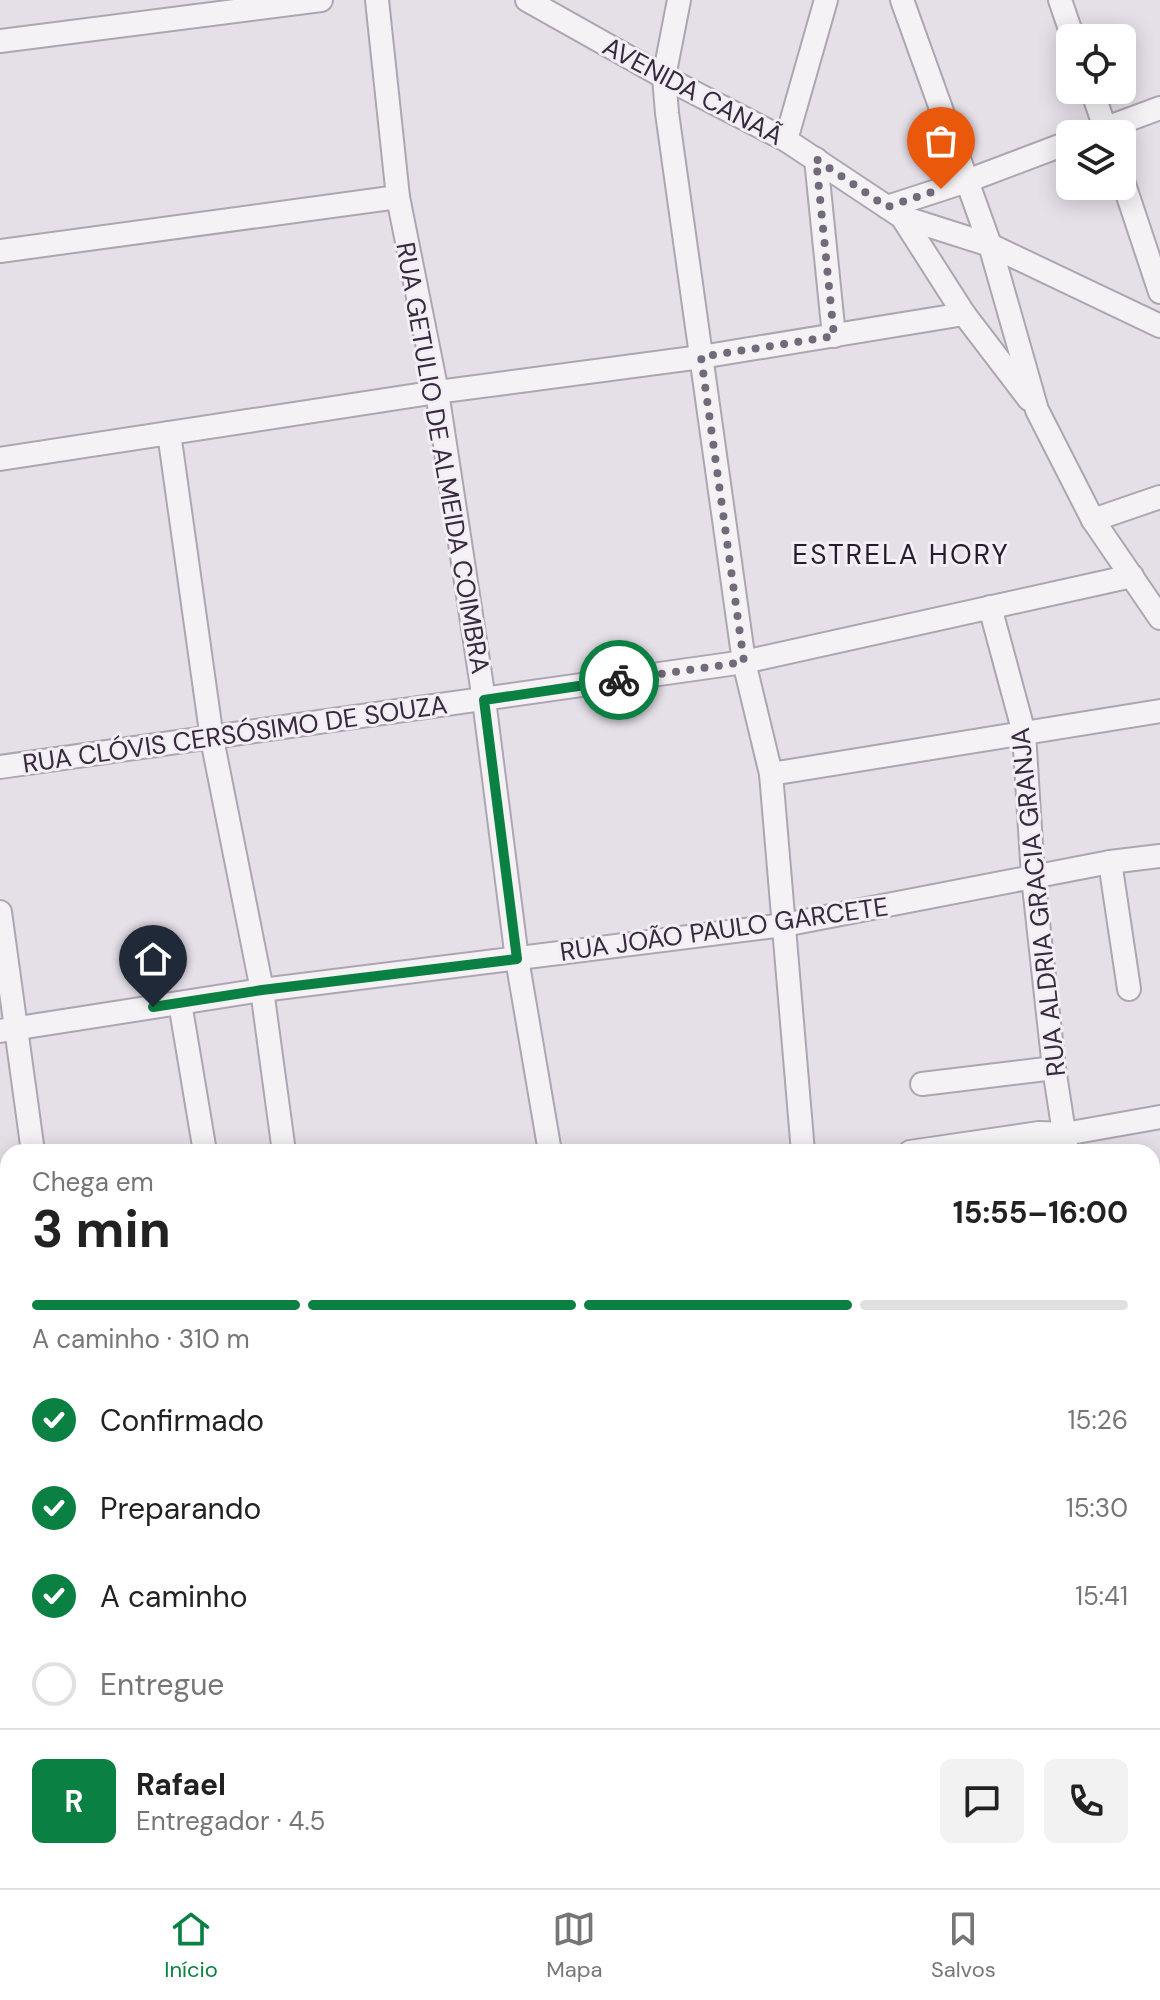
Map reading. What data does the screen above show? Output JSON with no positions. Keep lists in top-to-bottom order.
{
  "streets": {
    "street": [
      "AVENIDA CANAÃ",
      "RUA GETULIO DE ALMEIDA COIMBRA",
      "RUA CLÓVIS CERSÓSIMO DE SOUZA",
      "RUA ALDRIA GRACIA GRANJA",
      "RUA JOÃO PAULO GARCETE"
    ]
  },
  "crossings": [
    ["RUA GETULIO DE ALMEIDA COIMBRA", "RUA CLÓVIS CERSÓSIMO DE SOUZA"],
    ["RUA GETULIO DE ALMEIDA COIMBRA", "RUA JOÃO PAULO GARCETE"],
    ["RUA CLÓVIS CERSÓSIMO DE SOUZA", "RUA ALDRIA GRACIA GRANJA"],
    ["RUA ALDRIA GRACIA GRANJA", "RUA JOÃO PAULO GARCETE"]
  ],
  "districts": ["ESTRELA HORY"],
  "page": {
    "heading": ["3 min", "Chega em", "15:55–16:00"],
    "panel": ["Rafael", "Entregador · 4.5"],
    "bar": "A caminho · 310 m",
    "list": [
      ["Confirmado", "15:26"],
      ["Preparando", "15:30"],
      ["A caminho", "15:41"],
      "Entregue"
    ],
    "round": "R",
    "tabs": ["Início", "Mapa", "Salvos"]
  }
}
